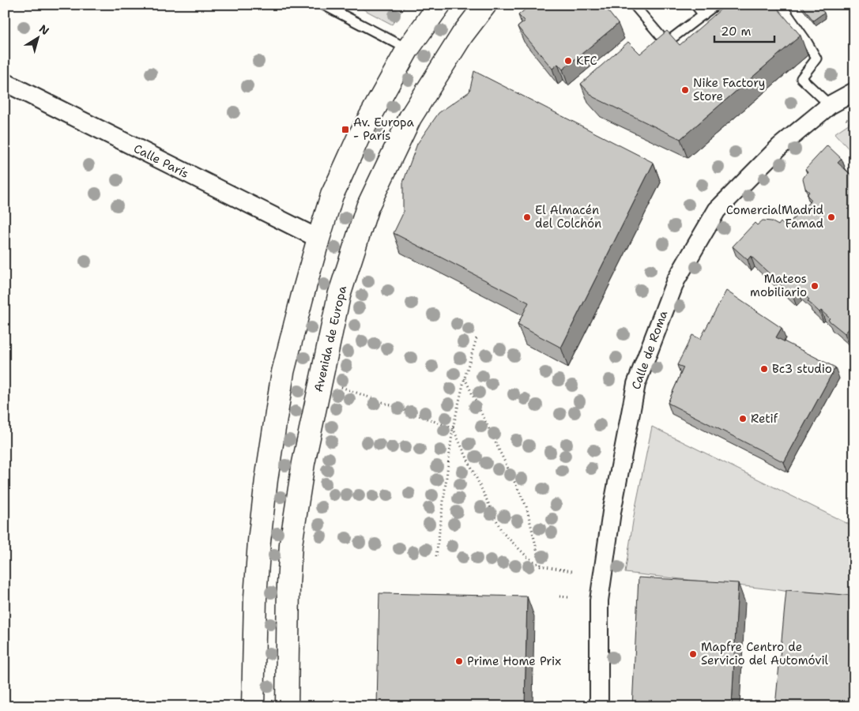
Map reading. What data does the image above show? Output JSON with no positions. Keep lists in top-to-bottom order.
{
  "streets": {
    "street": ["Calle París", "Avenida de Europa", "Calle de Roma"]
  },
  "places": {
    "other": [
      "KFC",
      "Nike Factory Store",
      "El Almacén del Colchón",
      "ComercialMadrid Famad",
      "Mateos mobiliario",
      "Bc3 studio",
      "Retif",
      "Mapfre Centro de Servicio del Automóvil",
      "Prime Home Prix"
    ],
    "transit": ["Av. Europa - París"]
  },
  "scale_bar": "20 m",
  "north": "top right"
}
